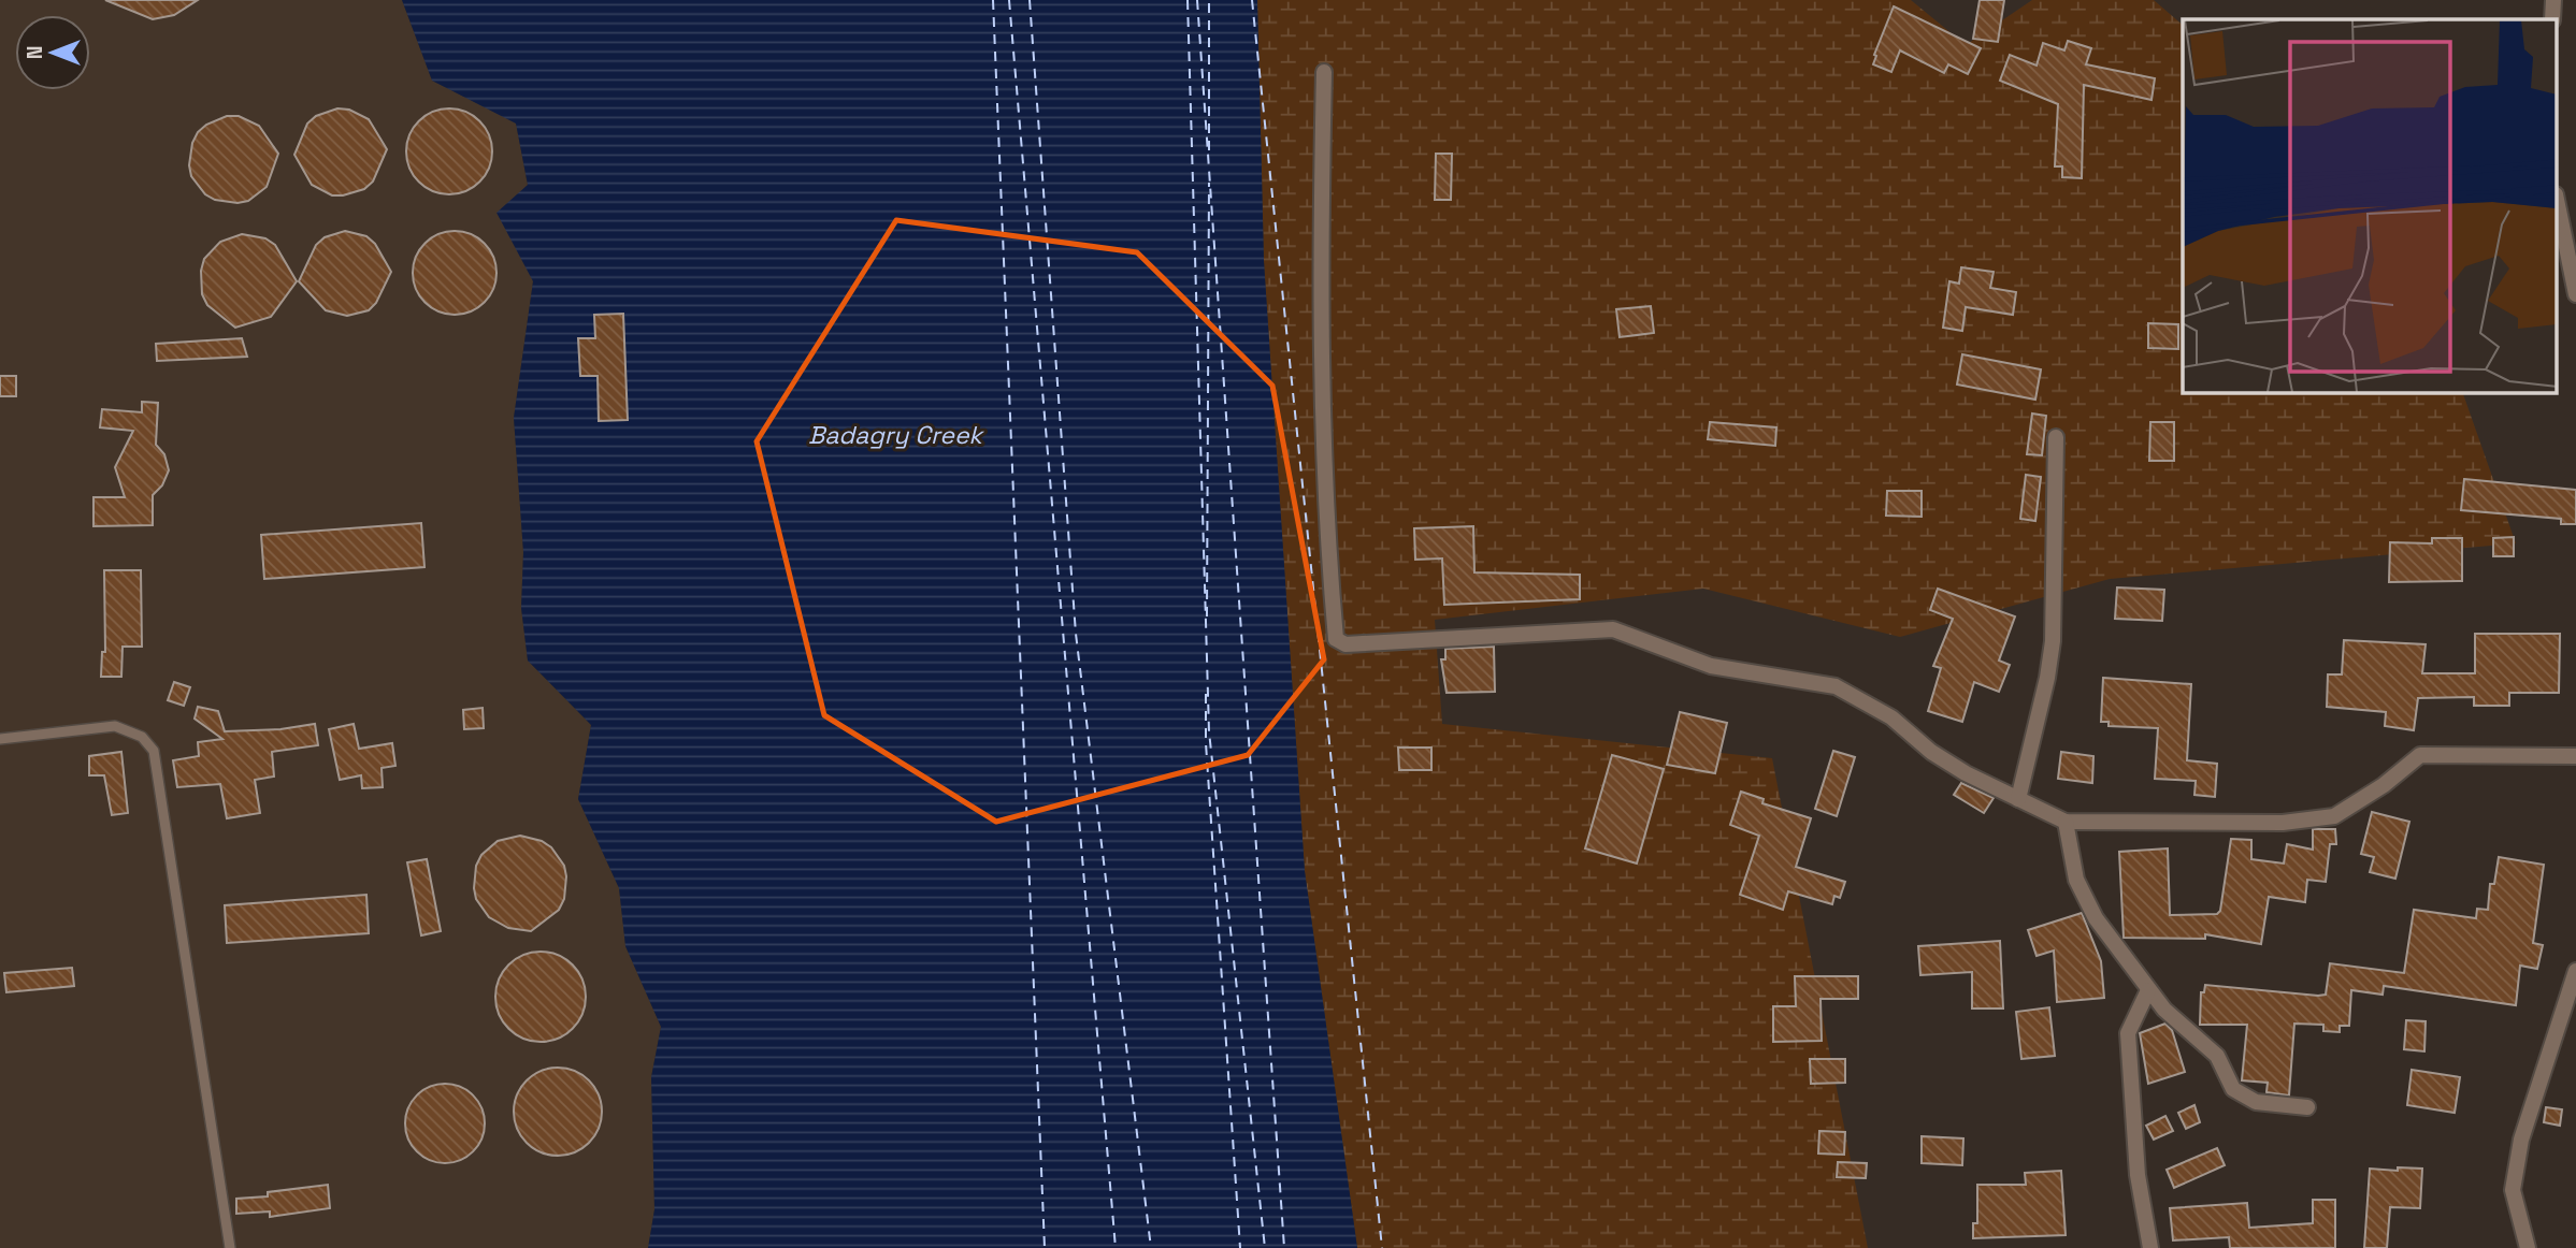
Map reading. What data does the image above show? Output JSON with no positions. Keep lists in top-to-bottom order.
{
  "water": ["Badagry Creek"],
  "north": "left"
}
